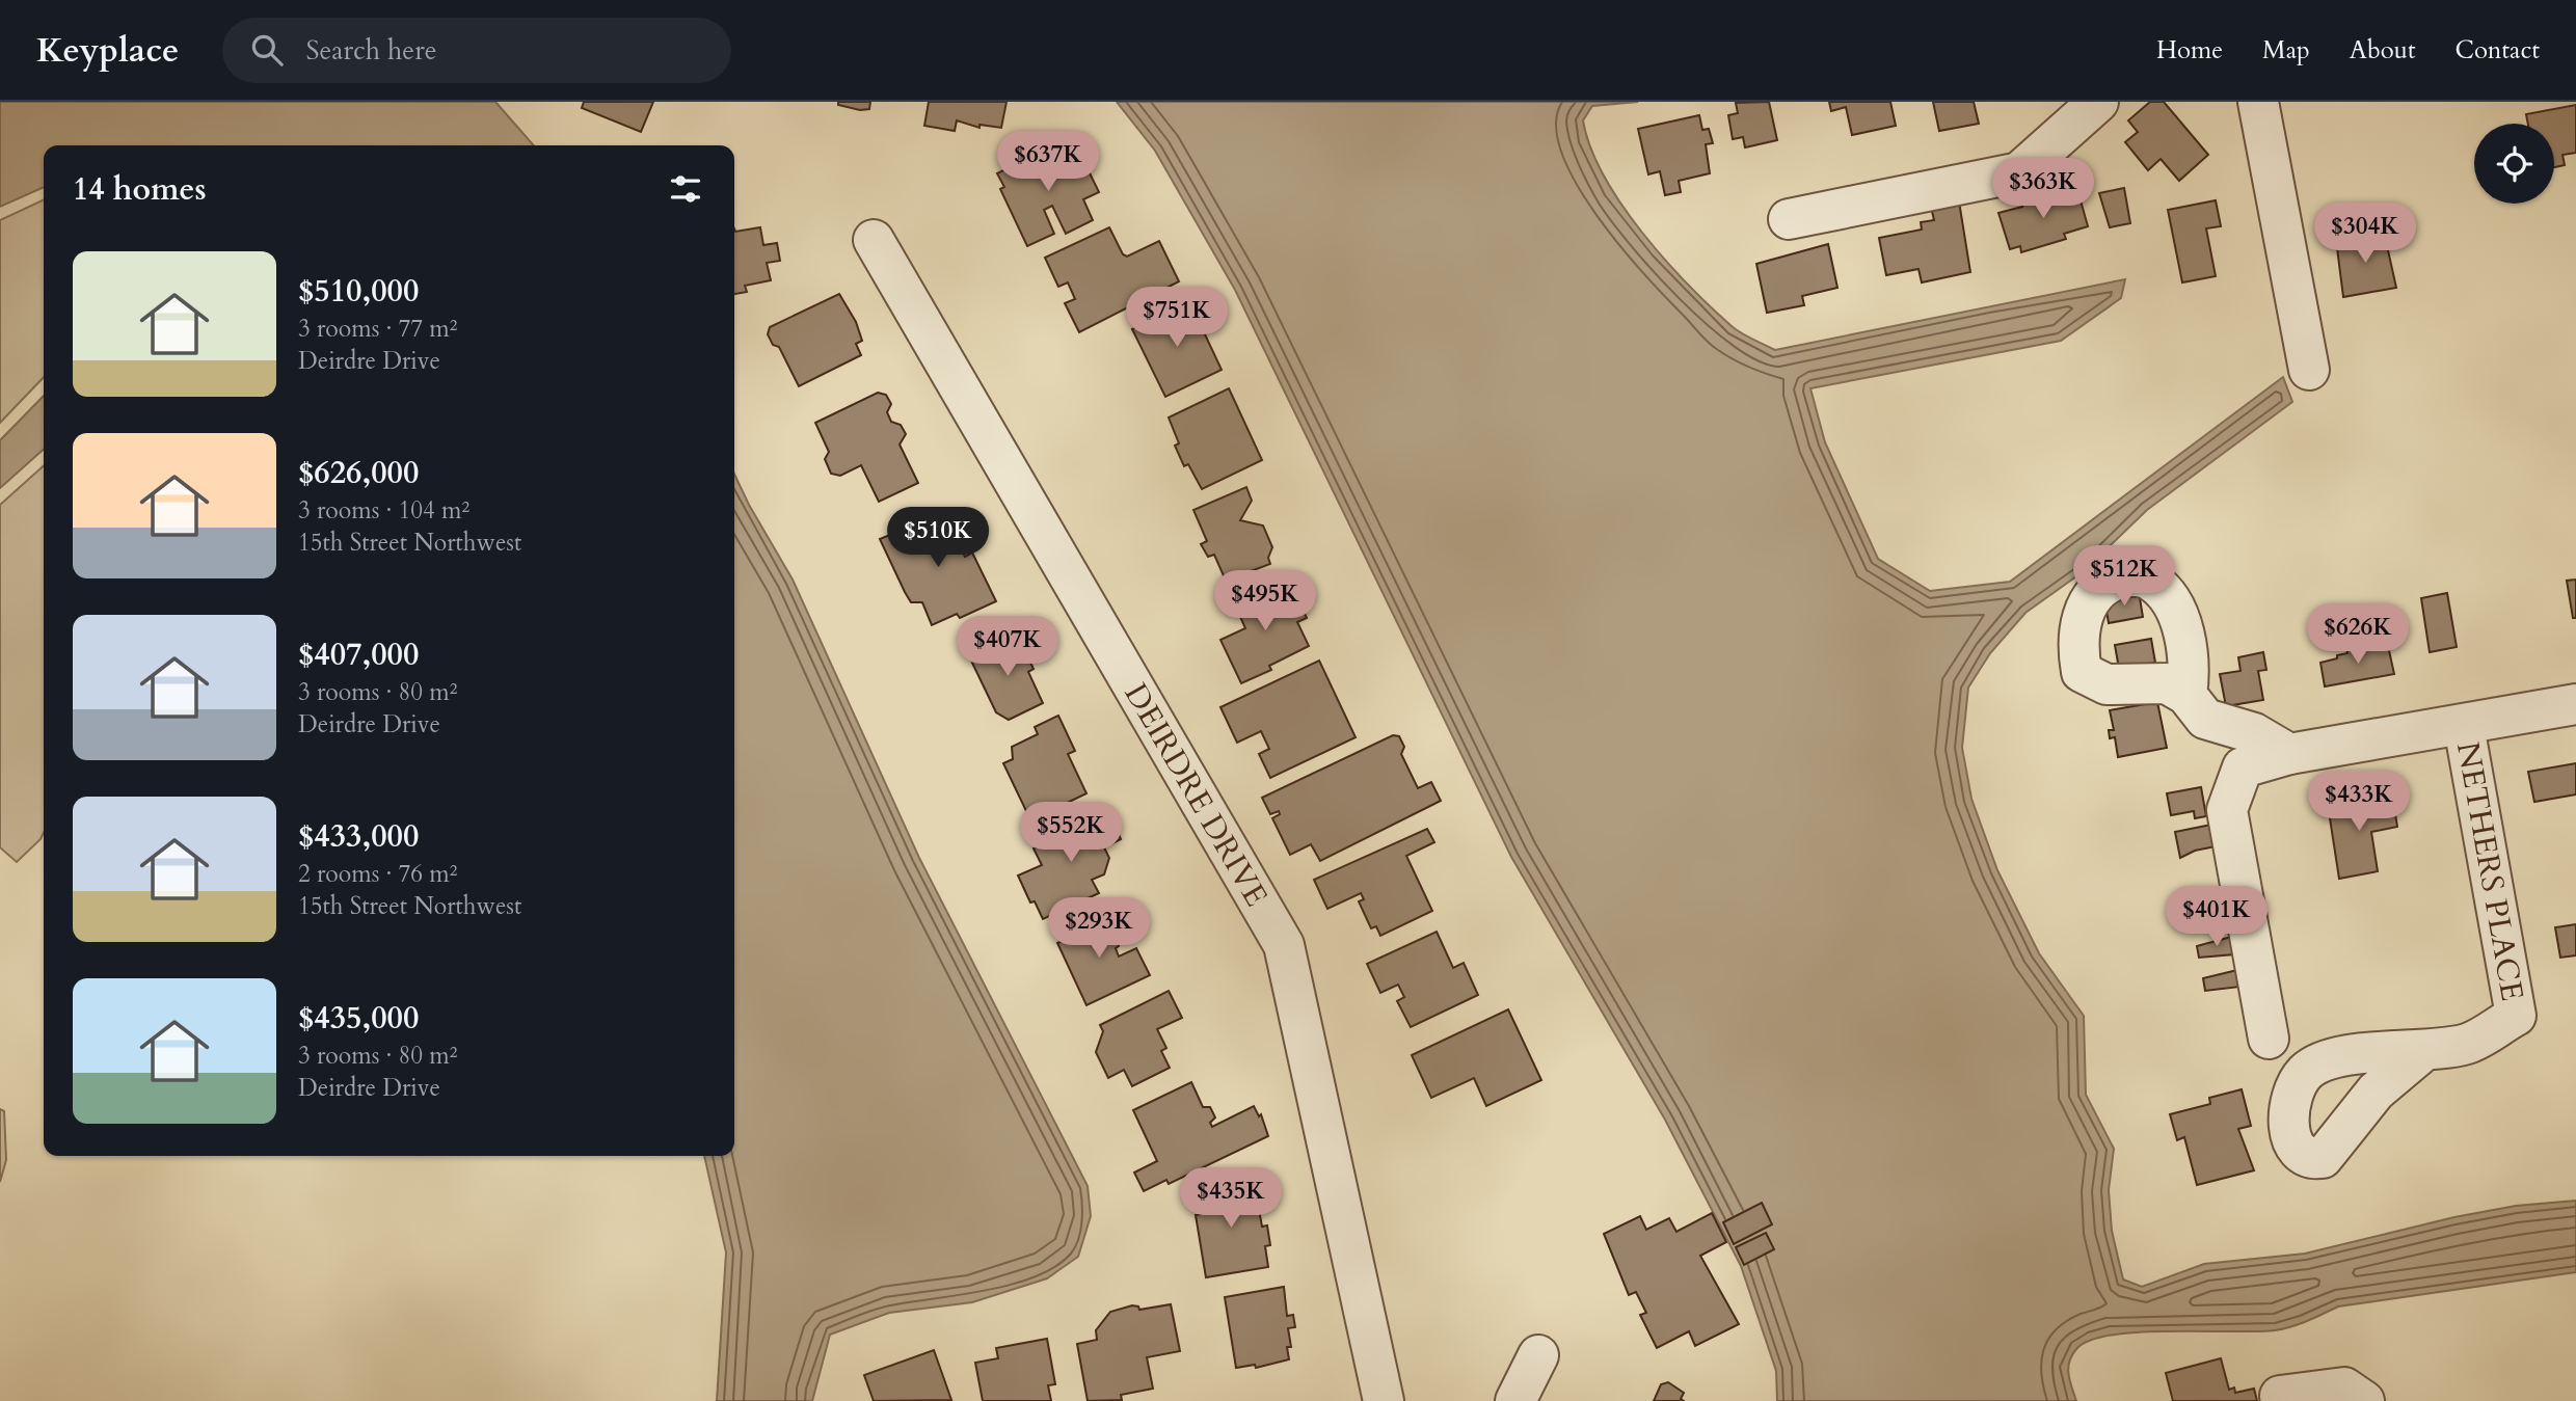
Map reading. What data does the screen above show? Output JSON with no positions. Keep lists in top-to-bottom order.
{
  "streets": {
    "street": ["DEIRDRE DRIVE", "NETHERS PLACE"]
  },
  "page": {
    "header": "Keyplace",
    "search": "Search here",
    "nav": [
      "Home",
      "Map",
      "About",
      "Contact"
    ],
    "price": [
      "$637K",
      "$363K",
      "$304K",
      "$751K",
      "$510K",
      "$512K",
      "$495K",
      "$626K",
      "$407K",
      "$433K",
      "$552K",
      "$401K",
      "$293K",
      "$435K"
    ],
    "heading": "14 homes",
    "list": [
      {
        "name": "$510,000",
        "note": "3 rooms · 77 m² · Deirdre Drive"
      },
      {
        "name": "$626,000",
        "note": "3 rooms · 104 m² · 15th Street Northwest"
      },
      {
        "name": "$407,000",
        "note": "3 rooms · 80 m² · Deirdre Drive"
      },
      {
        "name": "$433,000",
        "note": "2 rooms · 76 m² · 15th Street Northwest"
      },
      {
        "name": "$435,000",
        "note": "3 rooms · 80 m² · Deirdre Drive"
      }
    ]
  }
}
